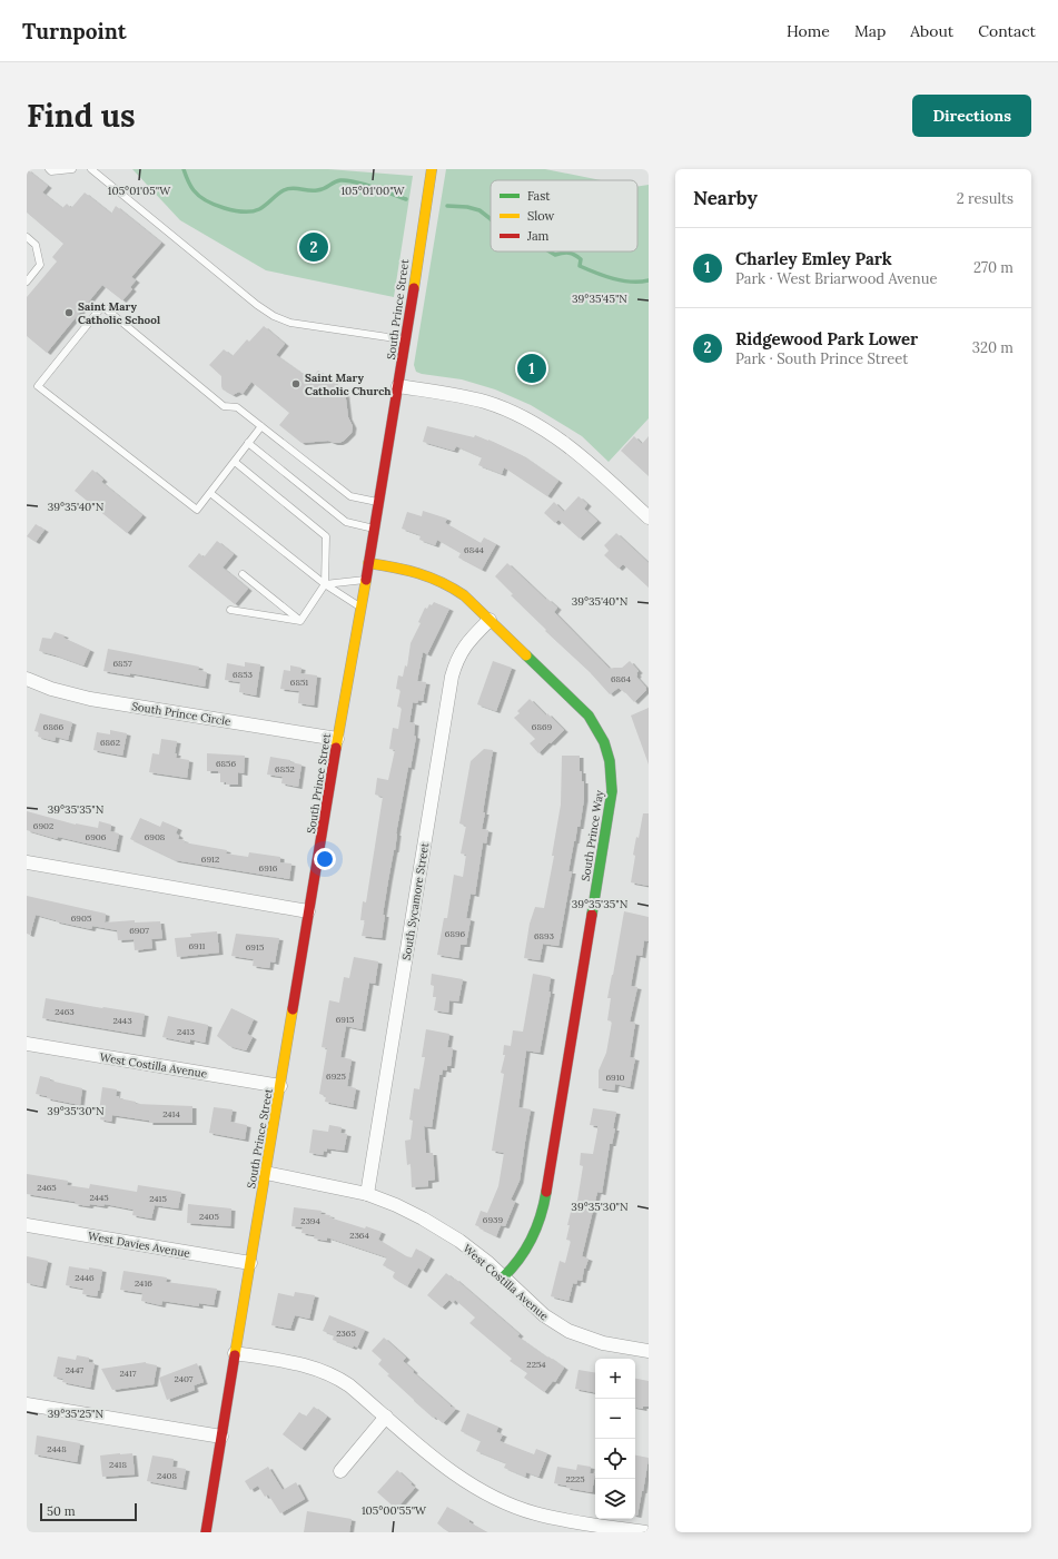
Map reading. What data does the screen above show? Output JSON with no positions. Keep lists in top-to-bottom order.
{
  "streets": {
    "street": [
      "South Prince Street",
      "South Prince Circle",
      "South Prince Way",
      "South Sycamore Street",
      "West Costilla Avenue",
      "West Davies Avenue"
    ]
  },
  "crossings": [
    ["South Prince Street", "South Prince Circle"],
    ["South Prince Street", "South Prince Way"],
    ["South Prince Street", "West Costilla Avenue"],
    ["South Prince Street", "West Davies Avenue"],
    ["South Prince Way", "South Sycamore Street"],
    ["South Prince Way", "West Costilla Avenue"],
    ["South Sycamore Street", "West Costilla Avenue"]
  ],
  "places": ["Saint Mary Catholic School", "Saint Mary Catholic Church"],
  "house_numbers": [
    "6844",
    "6857",
    "6853",
    "6864",
    "6851",
    "6866",
    "6869",
    "6862",
    "6856",
    "6852",
    "6902",
    "6906",
    "6908",
    "6912",
    "6916",
    "6905",
    "6907",
    "6896",
    "6893",
    "6911",
    "6915",
    "2463",
    "6915",
    "2443",
    "2413",
    "6925",
    "6910",
    "2414",
    "2465",
    "2445",
    "2415",
    "2405",
    "6939",
    "2394",
    "2364",
    "2446",
    "2416",
    "2365",
    "2254",
    "2447",
    "2417",
    "2407",
    "2448",
    "2418",
    "2408",
    "2225"
  ],
  "legend": ["Fast", "Slow", "Jam"],
  "scale_bar": "50 m",
  "page": {
    "header": "Turnpoint",
    "nav": [
      "Home",
      "Map",
      "About",
      "Contact"
    ],
    "buttons": "Directions",
    "title": "Find us",
    "heading": ["Nearby", "2 results"],
    "list": [
      {
        "mark": "1",
        "name": "Charley Emley Park",
        "note": "Park · West Briarwood Avenue",
        "value": "270 m"
      },
      {
        "mark": "2",
        "name": "Ridgewood Park Lower",
        "note": "Park · South Prince Street",
        "value": "320 m"
      }
    ],
    "pins": ["2", "1"],
    "map_buttons": ["+", "−"],
    "scale": "50 m"
  },
  "coordinates": [
    "105°01'05\"W",
    "105°01'00\"W",
    "39°35'45\"N",
    "39°35'40\"N",
    "39°35'35\"N",
    "39°35'30\"N",
    "39°35'25\"N",
    "105°00'55\"W"
  ]
}
